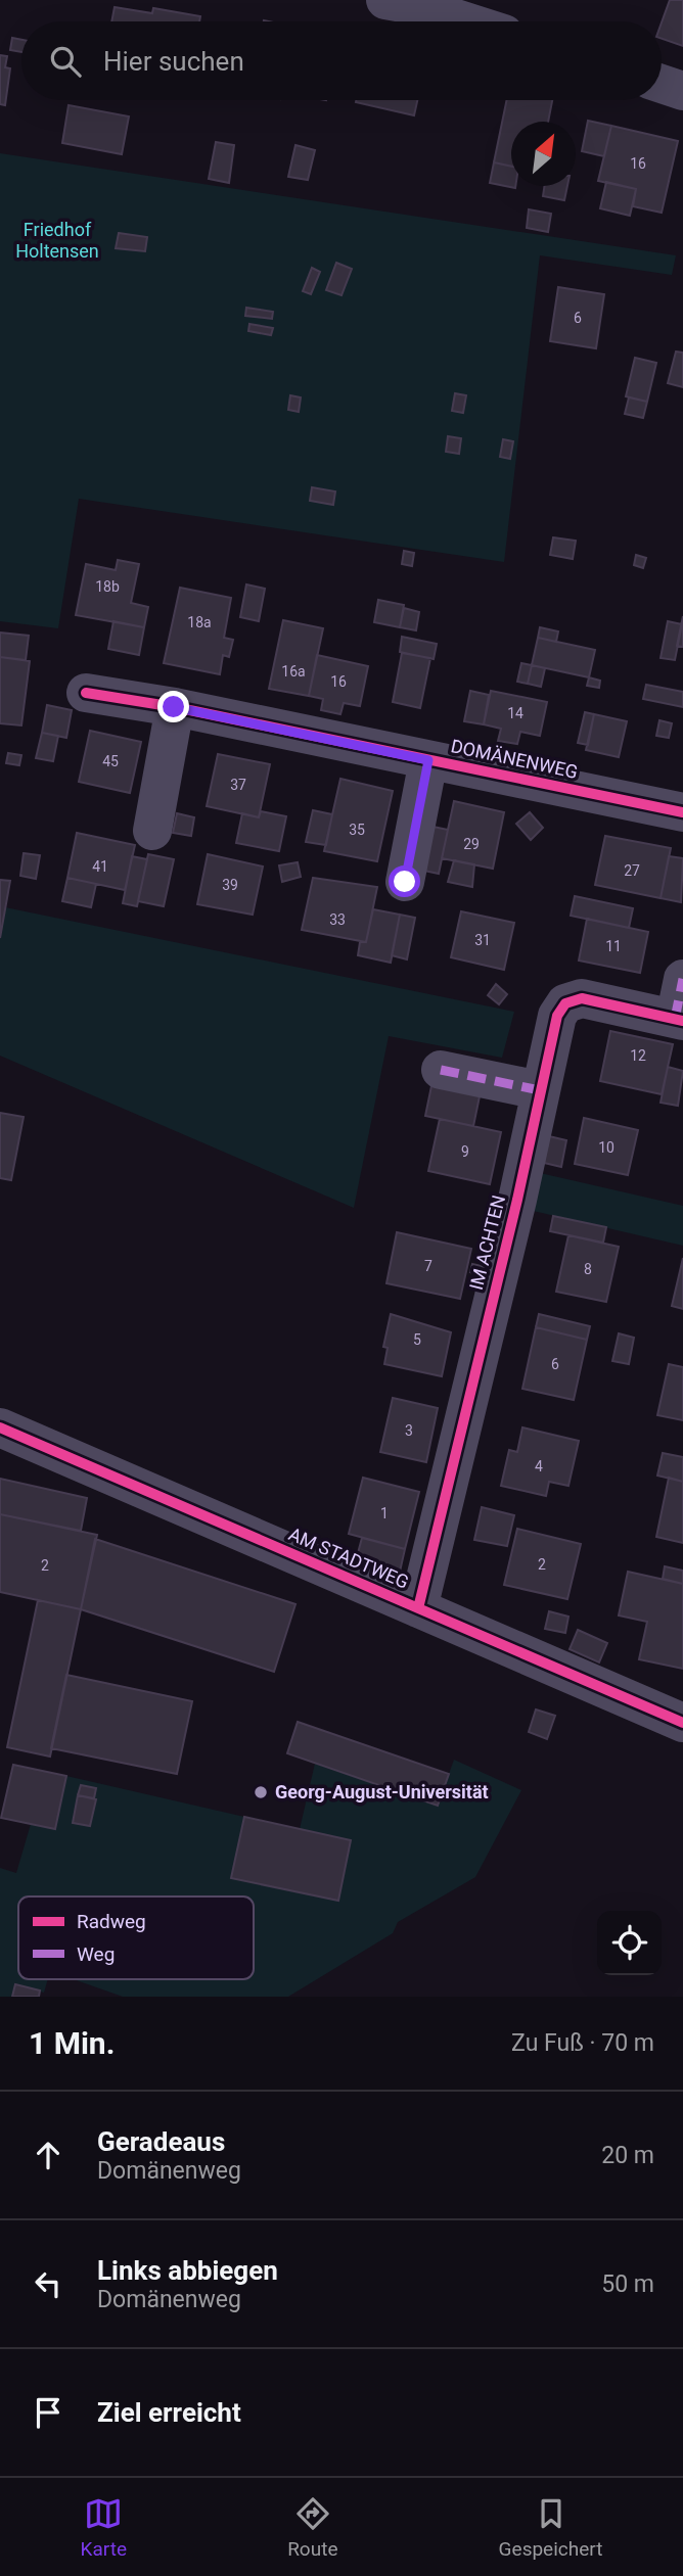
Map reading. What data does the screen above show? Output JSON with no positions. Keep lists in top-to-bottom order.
{
  "streets": {
    "street": ["DOMÄNENWEG", "IM ACHTEN", "AM STADTWEG"]
  },
  "crossings": [
    ["IM ACHTEN", "AM STADTWEG"]
  ],
  "parks": ["Friedhof Holtensen"],
  "places": ["Georg-August-Universität"],
  "house_numbers": [
    "16",
    "6",
    "18b",
    "18a",
    "16a",
    "16",
    "14",
    "45",
    "37",
    "35",
    "29",
    "41",
    "27",
    "39",
    "33",
    "31",
    "11",
    "12",
    "10",
    "9",
    "7",
    "8",
    "5",
    "6",
    "3",
    "4",
    "1",
    "2",
    "2"
  ],
  "legend": ["Radweg", "Weg"],
  "north": "top right",
  "page": {
    "search": "Hier suchen",
    "heading": ["1 Min.", "Zu Fuß · 70 m"],
    "list": [
      ["Geradeaus", "Domänenweg", "20 m"],
      ["Links abbiegen", "Domänenweg", "50 m"],
      "Ziel erreicht"
    ],
    "nav": ["Karte", "Route", "Gespeichert"]
  }
}
